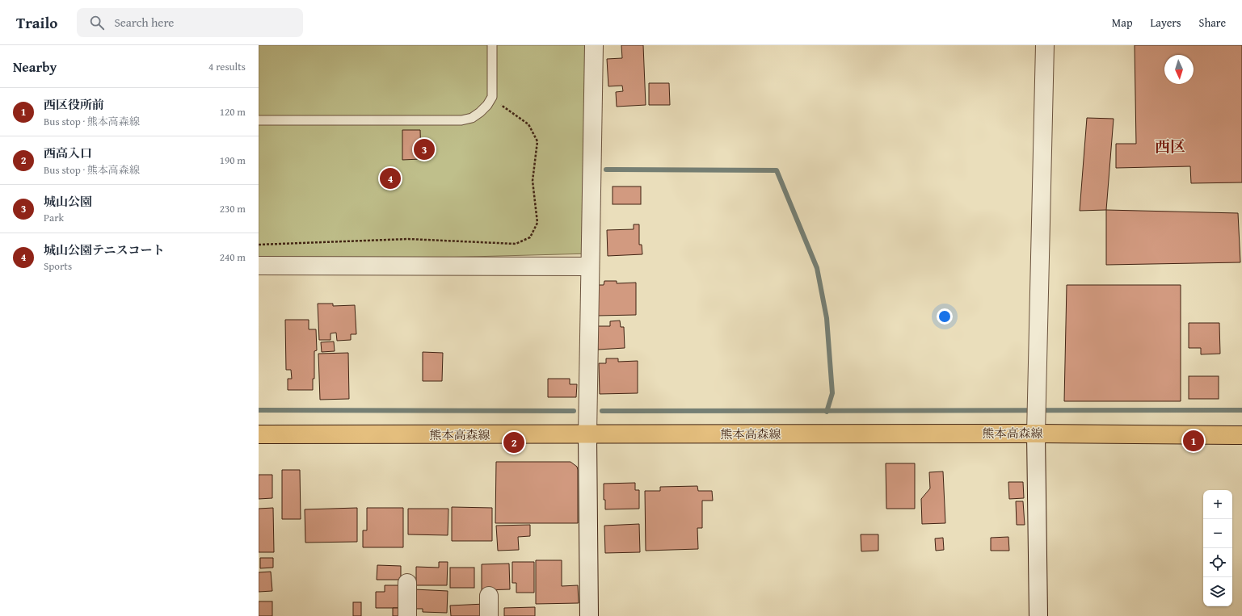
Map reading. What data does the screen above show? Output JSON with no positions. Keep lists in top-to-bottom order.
{
  "streets": {
    "main road": ["熊本高森線"]
  },
  "districts": ["西区"],
  "north": "bottom",
  "page": {
    "header": "Trailo",
    "search": "Search here",
    "nav": ["Map", "Layers", "Share"],
    "heading": ["Nearby", "4 results"],
    "list": [
      {
        "mark": "1",
        "name": "西区役所前",
        "note": "Bus stop · 熊本高森線",
        "value": "120 m"
      },
      {
        "mark": "2",
        "name": "西高入口",
        "note": "Bus stop · 熊本高森線",
        "value": "190 m"
      },
      {
        "mark": "3",
        "name": "城山公園",
        "note": "Park",
        "value": "230 m"
      },
      {
        "mark": "4",
        "name": "城山公園テニスコート",
        "note": "Sports",
        "value": "240 m"
      }
    ],
    "pins": [
      "3",
      "4",
      "1",
      "2"
    ],
    "map_buttons": ["+", "−"]
  }
}
